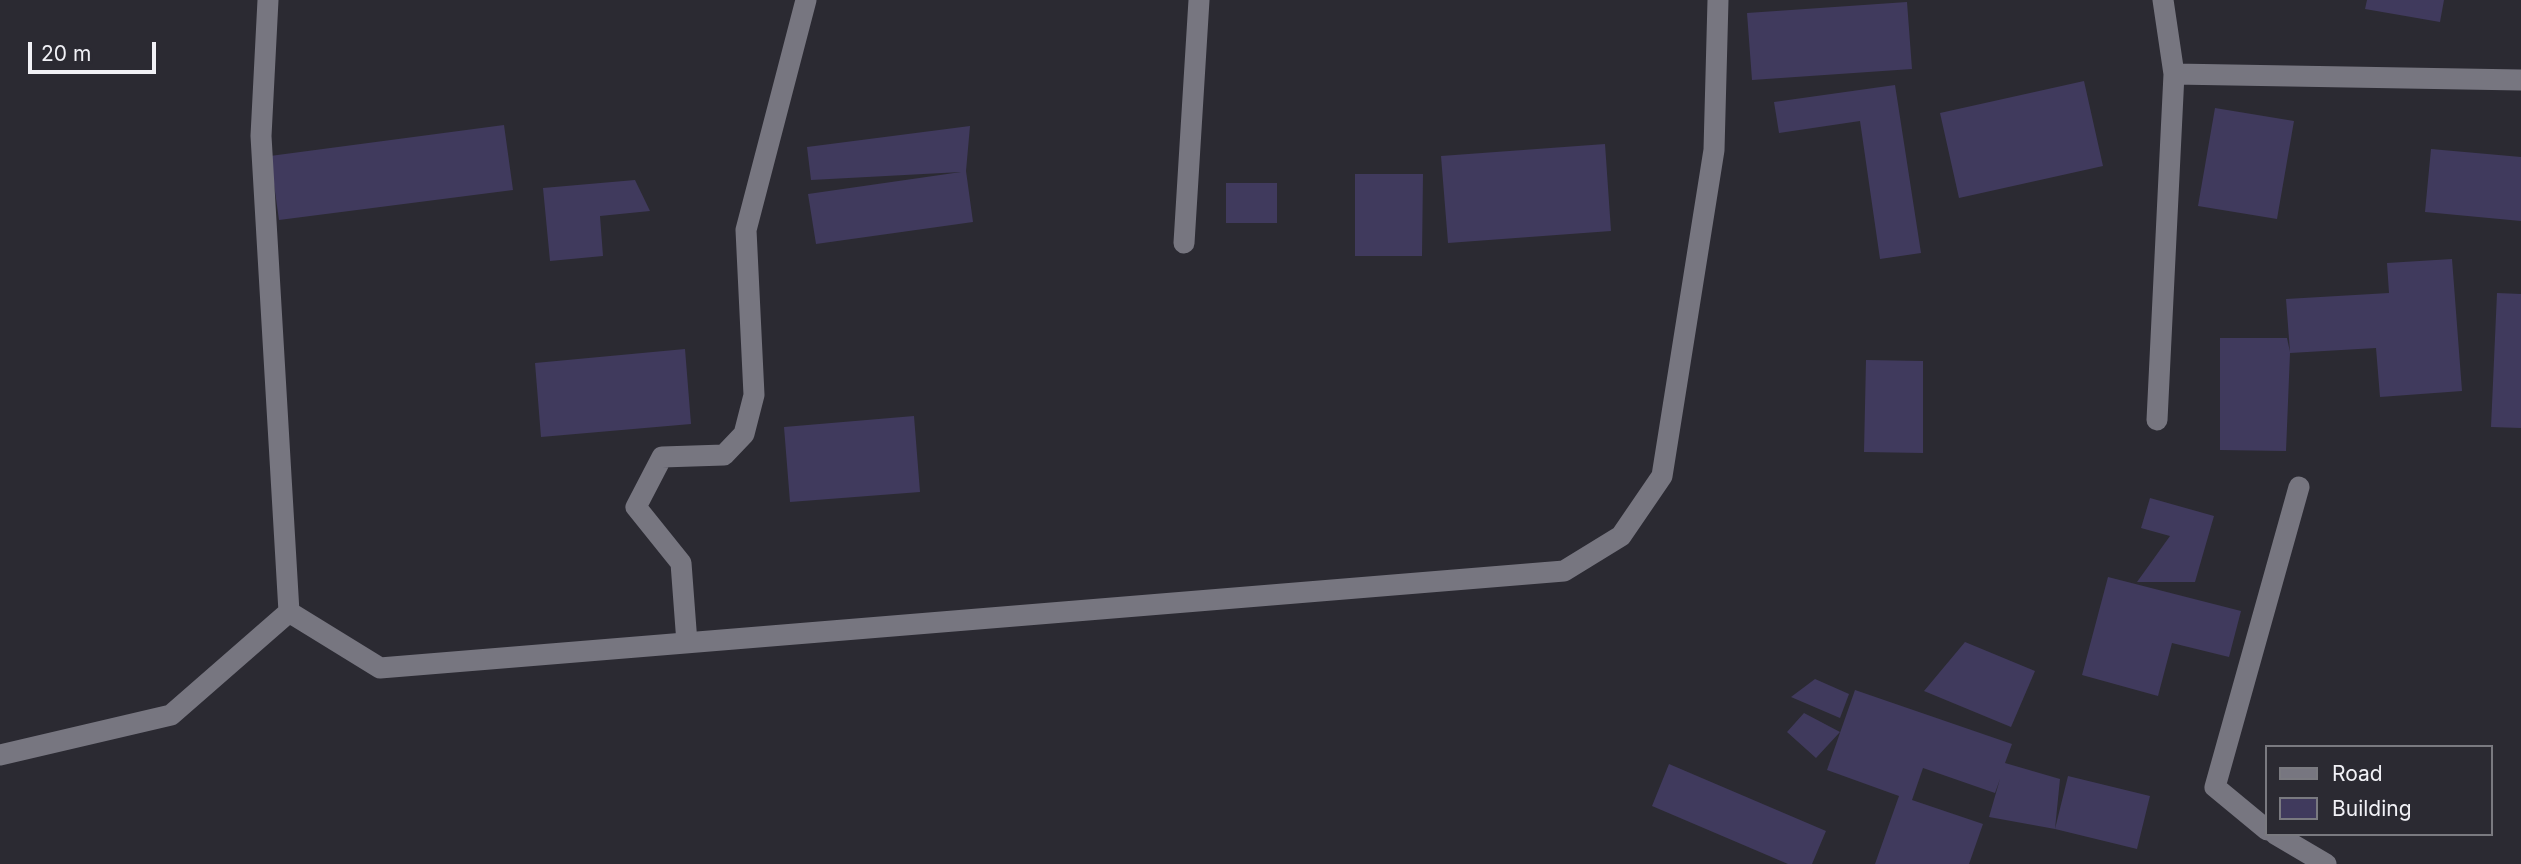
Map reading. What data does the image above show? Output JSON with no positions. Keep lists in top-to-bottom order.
{
  "legend": ["Road", "Building"],
  "scale_bar": "20 m"
}
